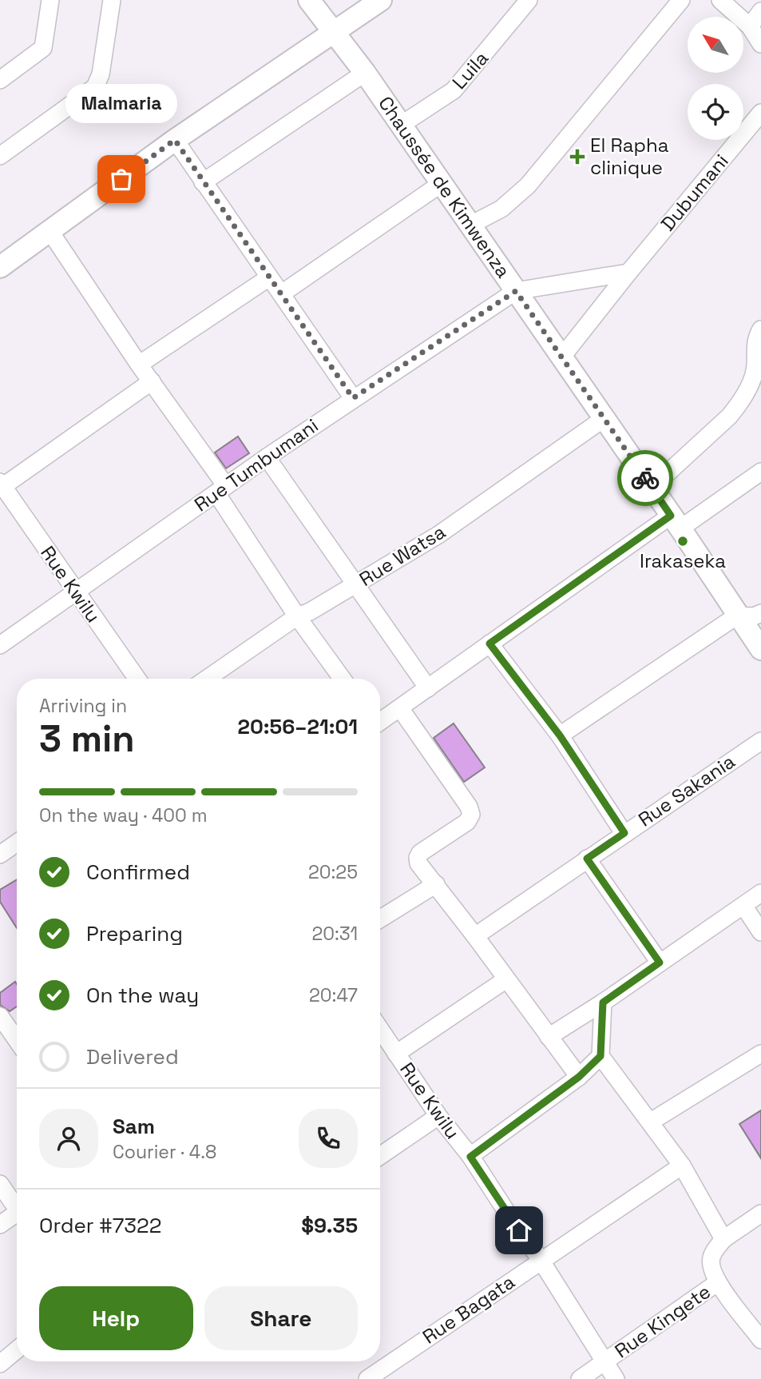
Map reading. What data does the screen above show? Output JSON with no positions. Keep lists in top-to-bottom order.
{
  "streets": {
    "street": [
      "Luila",
      "Chaussée de Kimwenza",
      "Dubumani",
      "Rue Tumbumani",
      "Rue Watsa",
      "Rue Kwilu",
      "Rue Sakania",
      "Rue Bagata",
      "Rue Kingete"
    ]
  },
  "crossings": [
    ["Luila", "Chaussée de Kimwenza"],
    ["Chaussée de Kimwenza", "Dubumani"],
    ["Chaussée de Kimwenza", "Rue Tumbumani"],
    ["Chaussée de Kimwenza", "Rue Watsa"],
    ["Rue Tumbumani", "Rue Kwilu"],
    ["Rue Kwilu", "Rue Bagata"],
    ["Rue Kwilu", "Rue Kingete"]
  ],
  "places": {
    "health": ["El Rapha clinique"],
    "other": ["Malmaria", "Irakaseka"]
  },
  "north": "top left",
  "page": {
    "bubble": "Malmaria",
    "heading": ["3 min", "Arriving in", "20:56–21:01"],
    "panel": [
      "Sam",
      "Courier · 4.8",
      "Order #7322",
      "$9.35"
    ],
    "bar": "On the way · 400 m",
    "list": [
      ["Confirmed", "20:25"],
      ["Preparing", "20:31"],
      ["On the way", "20:47"],
      "Delivered"
    ],
    "buttons": ["Help", "Share"]
  }
}
